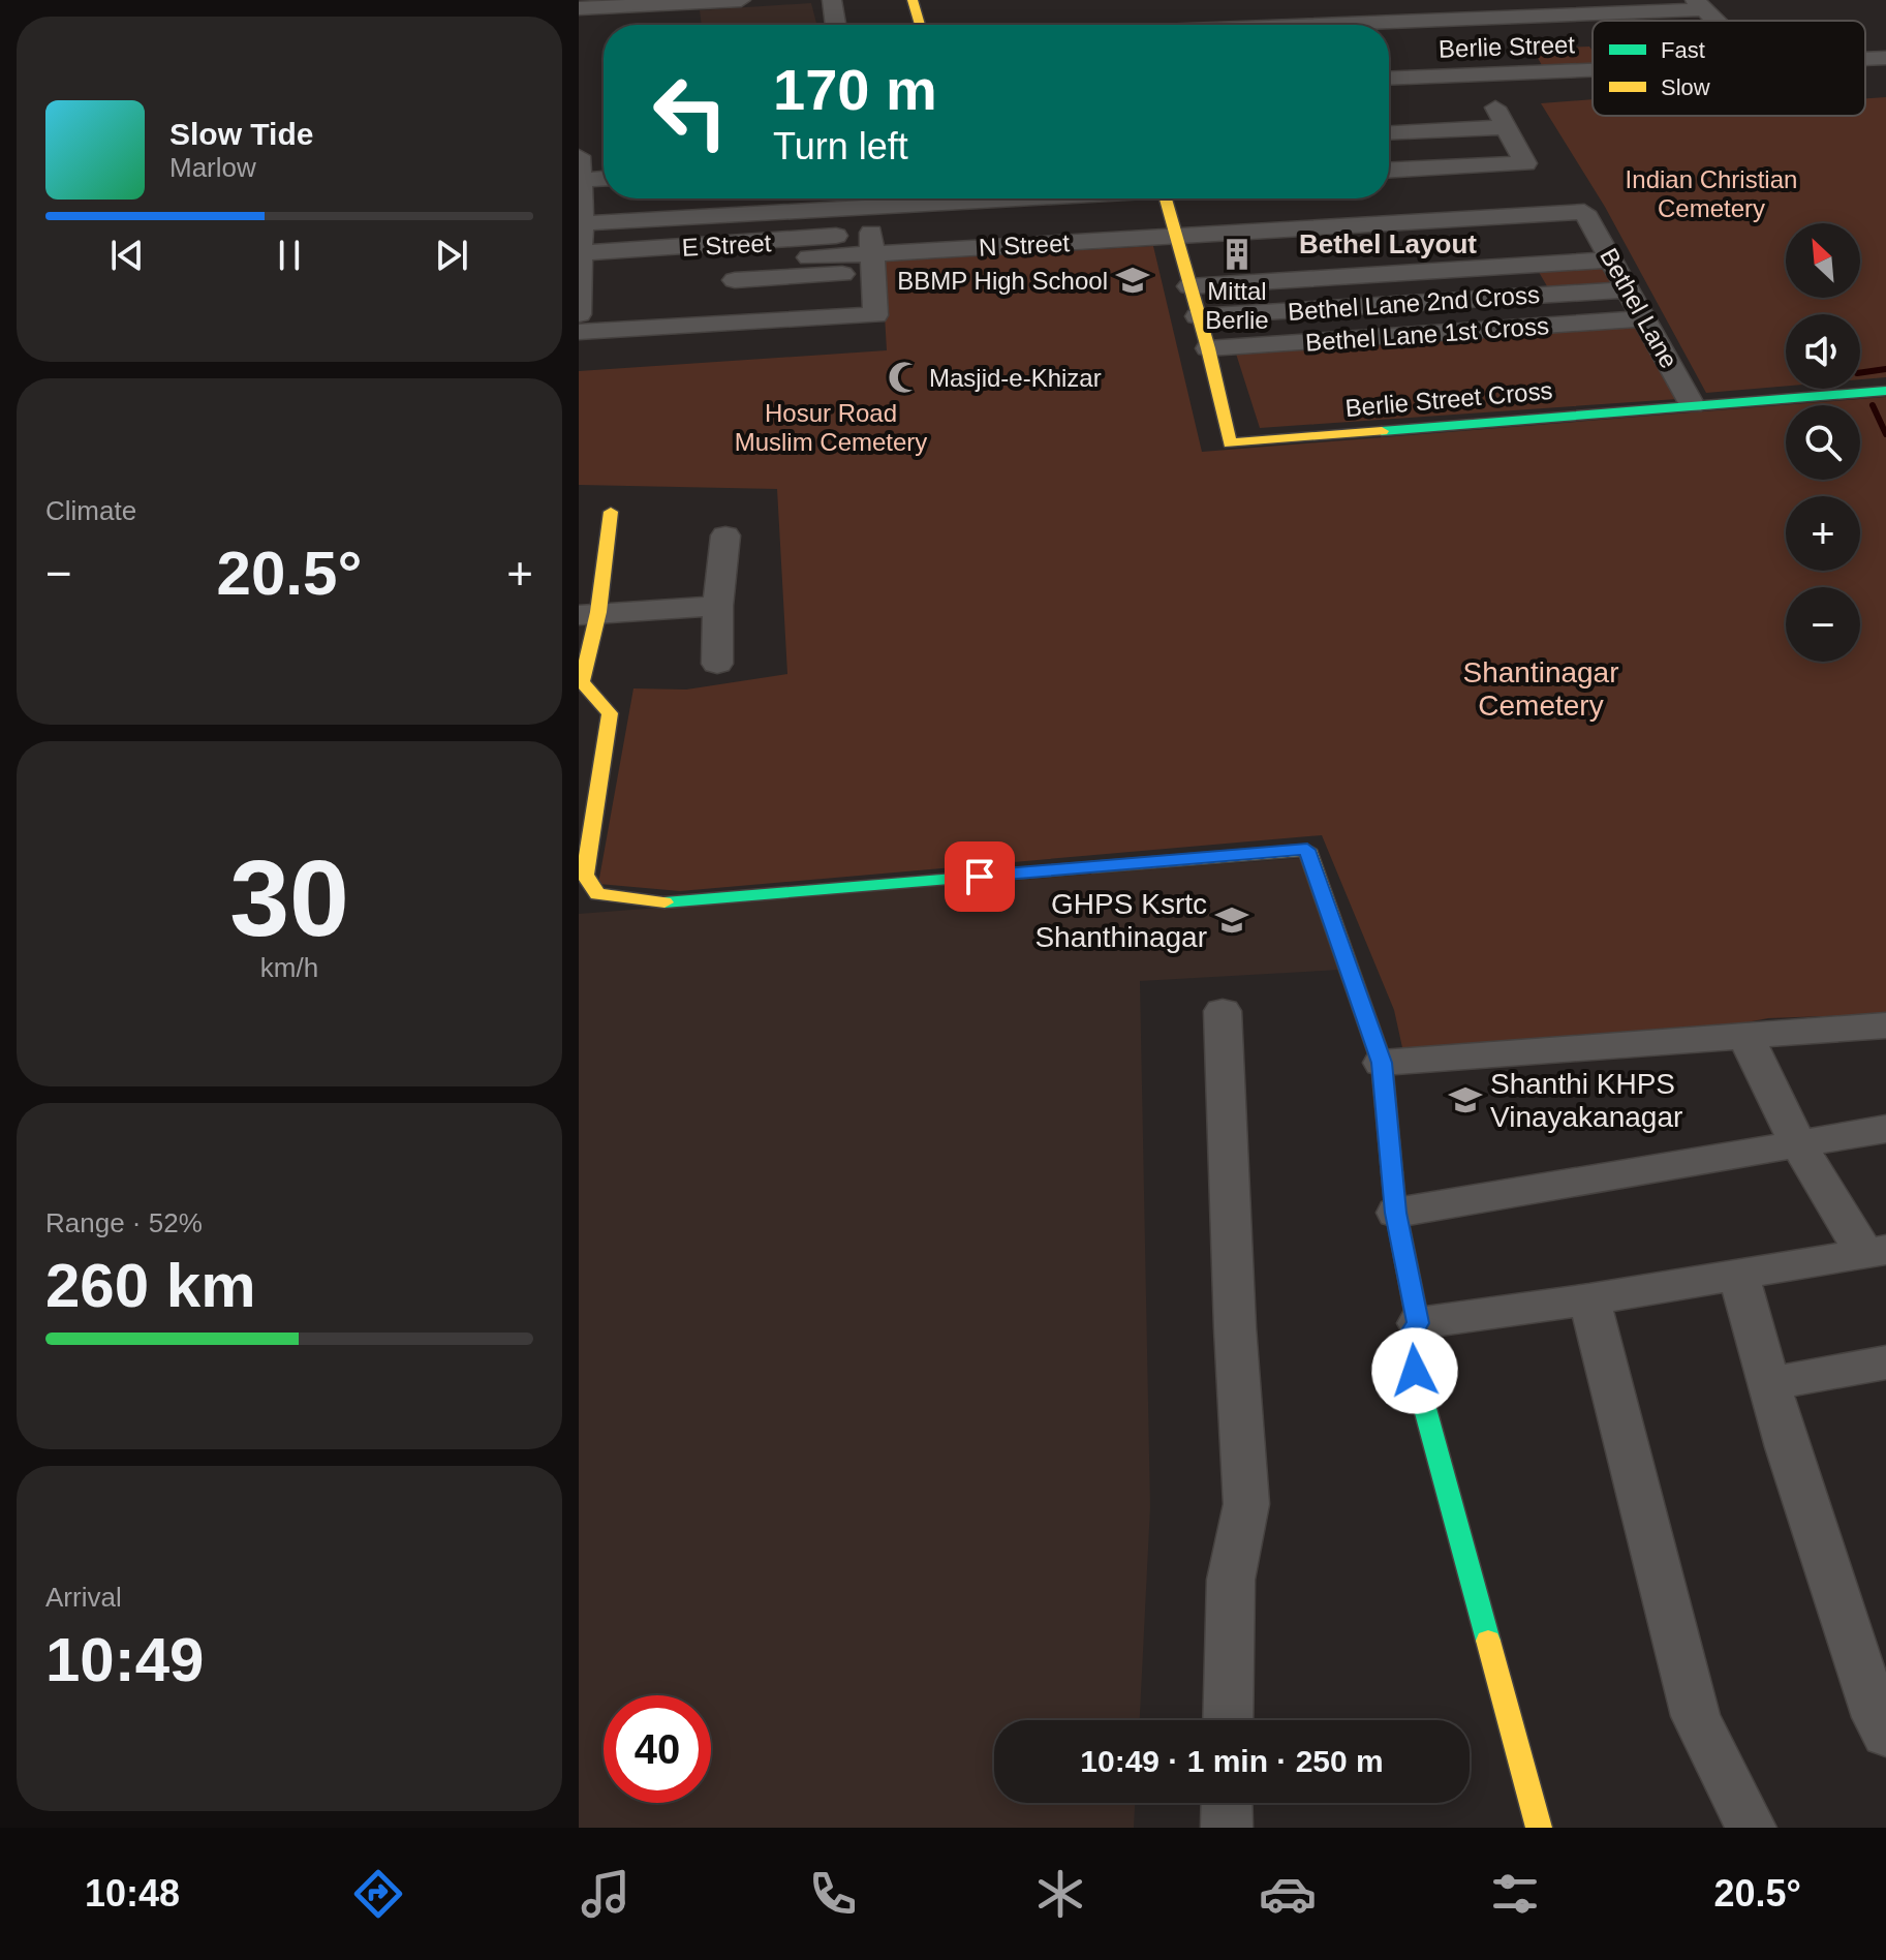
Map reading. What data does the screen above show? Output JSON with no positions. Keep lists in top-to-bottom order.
{
  "streets": {
    "street": [
      "Berlie Street",
      "E Street",
      "N Street",
      "Bethel Lane 2nd Cross",
      "Bethel Lane",
      "Bethel Lane 1st Cross",
      "Berlie Street Cross"
    ]
  },
  "crossings": [
    ["E Street", "N Street"],
    ["N Street", "Bethel Lane"],
    ["N Street", "Berlie Street Cross"],
    ["Bethel Lane 2nd Cross", "Bethel Lane"],
    ["Bethel Lane 2nd Cross", "Berlie Street Cross"],
    ["Bethel Lane", "Bethel Lane 1st Cross"],
    ["Bethel Lane", "Berlie Street Cross"],
    ["Bethel Lane 1st Cross", "Berlie Street Cross"]
  ],
  "districts": ["Bethel Layout"],
  "parks": ["Indian Christian Cemetery", "Hosur Road Muslim Cemetery", "Shantinagar Cemetery"],
  "places": {
    "building": ["Mittal Berlie"],
    "school or university": ["BBMP High School", "GHPS Ksrtc Shanthinagar", "Shanthi KHPS Vinayakanagar"],
    "mosque": ["Masjid-e-Khizar"]
  },
  "legend": ["Fast", "Slow"],
  "north": "top left",
  "page": {
    "turn": ["170 m", "Turn left"],
    "song": ["Slow Tide", "Marlow"],
    "map_buttons": ["+", "−"],
    "tile": [
      "Climate",
      ["30", "km/h"],
      ["Range · 52%", "260 km"],
      ["Arrival", "10:49"]
    ],
    "heat": ["−", "20.5°", "+"],
    "limit": "40",
    "trip": "10:49 · 1 min · 250 m",
    "tabs": ["10:48", "20.5°"]
  }
}
